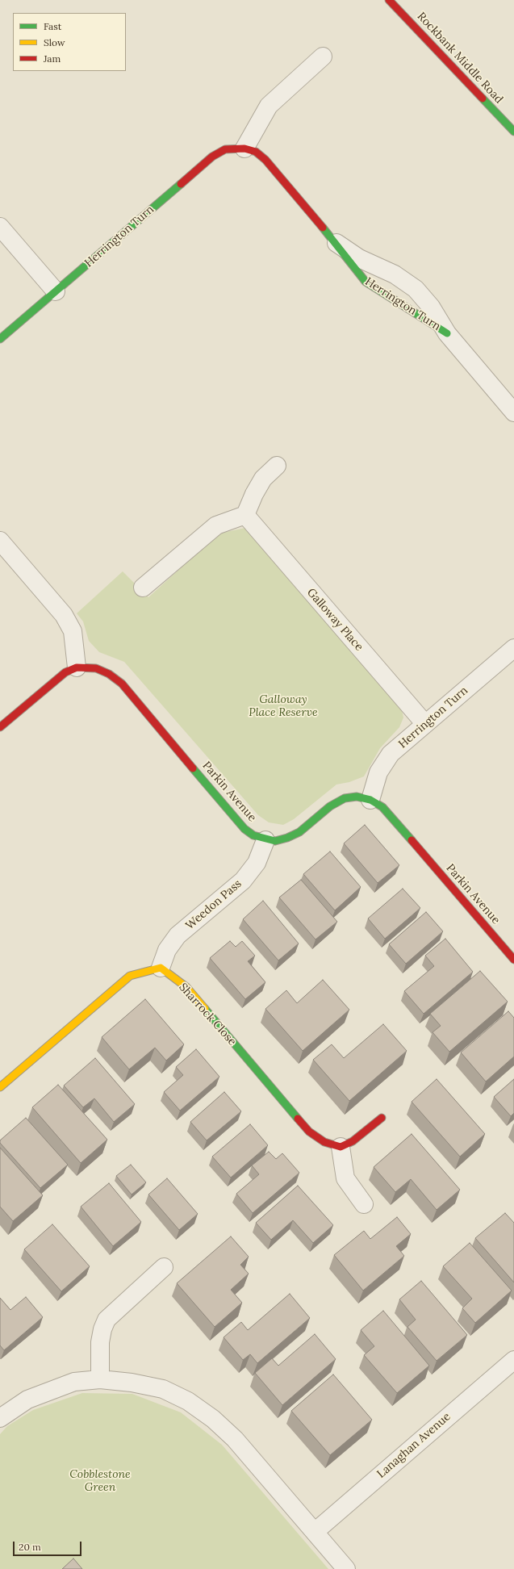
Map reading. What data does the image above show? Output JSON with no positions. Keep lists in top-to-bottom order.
{
  "streets": {
    "street": [
      "Rockbank Middle Road",
      "Herrington Turn",
      "Galloway Place",
      "Parkin Avenue",
      "Weedon Pass",
      "Sharrock Close",
      "Lanaghan Avenue"
    ]
  },
  "crossings": [
    ["Herrington Turn", "Galloway Place"],
    ["Herrington Turn", "Parkin Avenue"],
    ["Parkin Avenue", "Weedon Pass"],
    ["Weedon Pass", "Sharrock Close"]
  ],
  "parks": ["Galloway Place Reserve", "Cobblestone Green"],
  "legend": ["Fast", "Slow", "Jam"],
  "scale_bar": "20 m"
}
